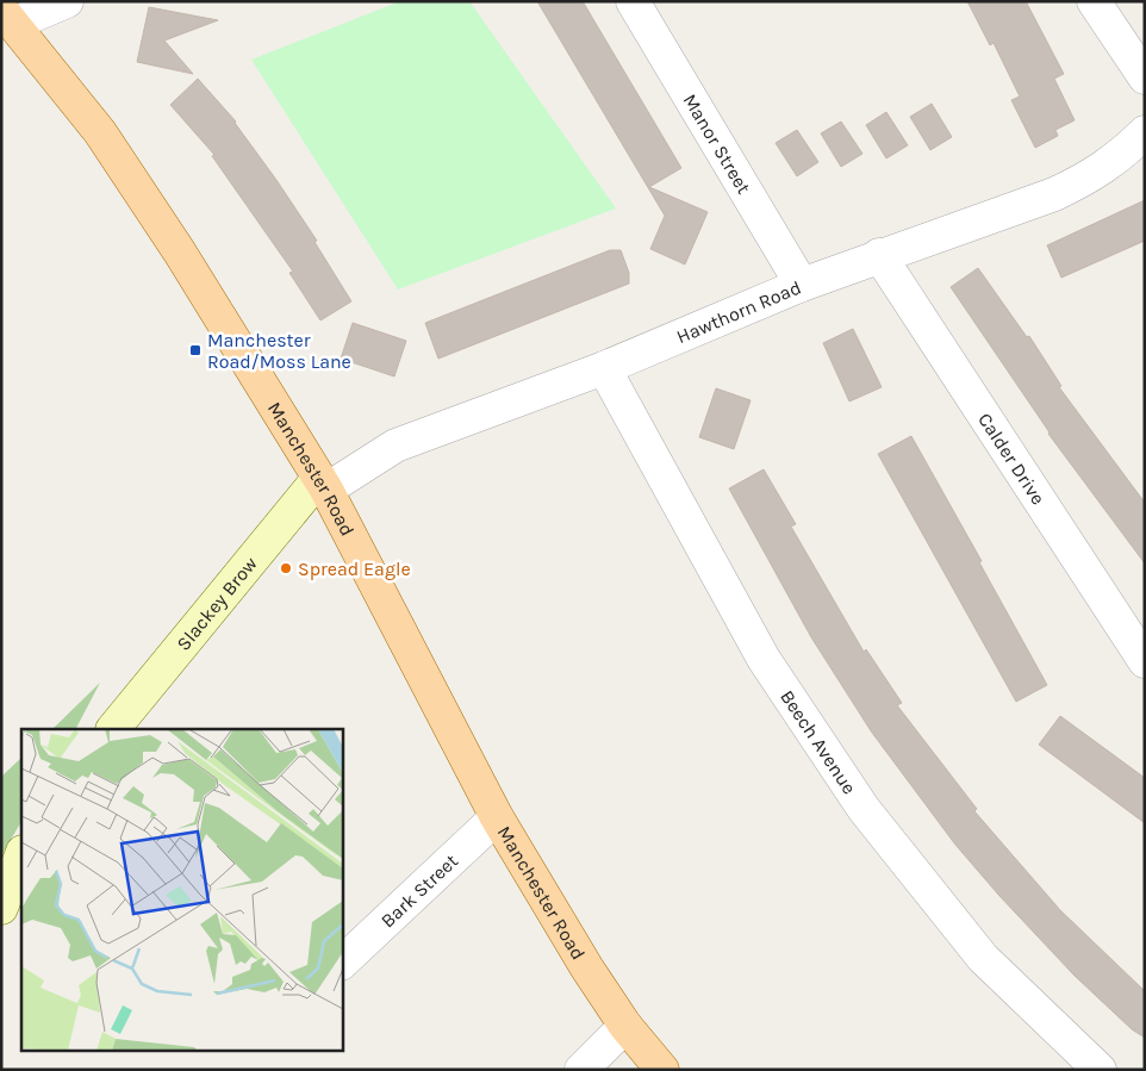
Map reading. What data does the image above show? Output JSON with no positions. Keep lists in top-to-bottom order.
{
  "streets": {
    "main road": ["Manchester Road"],
    "street": [
      "Manor Street",
      "Hawthorn Road",
      "Calder Drive",
      "Slackey Brow",
      "Beech Avenue",
      "Bark Street"
    ]
  },
  "crossings": [
    ["Manor Street", "Hawthorn Road"],
    ["Hawthorn Road", "Calder Drive"],
    ["Hawthorn Road", "Manchester Road"],
    ["Hawthorn Road", "Slackey Brow"],
    ["Hawthorn Road", "Beech Avenue"],
    ["Manchester Road", "Slackey Brow"],
    ["Manchester Road", "Bark Street"]
  ],
  "places": {
    "transit": ["Manchester Road/Moss Lane"],
    "other": ["Spread Eagle"]
  }
}
